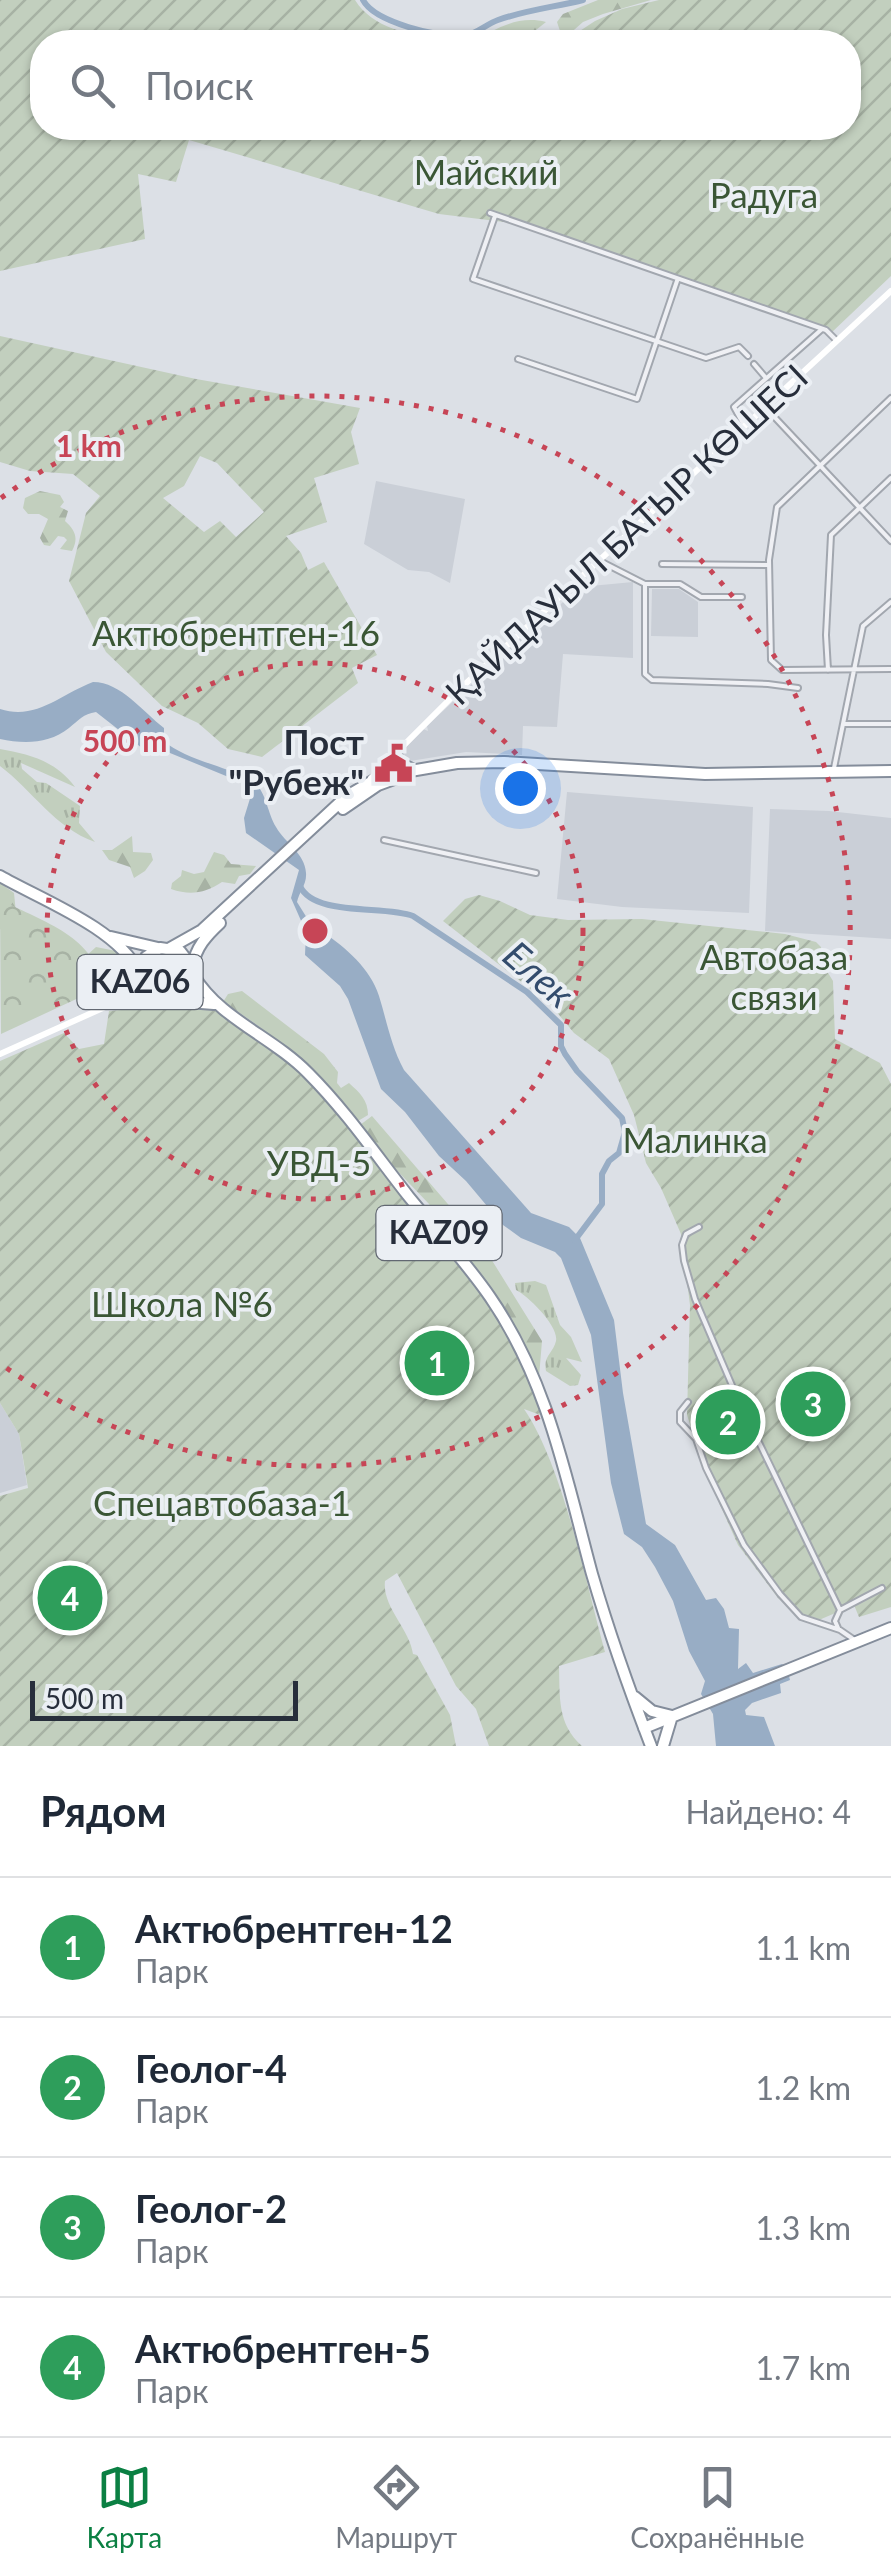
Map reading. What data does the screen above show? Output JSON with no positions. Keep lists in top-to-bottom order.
{
  "streets": {
    "highway": ["KАZ06", "KAZ09"],
    "street": ["ҚАЙДАУЫЛ БАТЫР КӨШЕСІ"]
  },
  "crossings": [
    ["ҚАЙДАУЫЛ БАТЫР КӨШЕСІ", "KАZ06"],
    ["KАZ06", "KAZ09"]
  ],
  "water": ["Елек"],
  "parks": [
    "Майский",
    "Радуга",
    "Актюбрентген-16",
    "Автобаза связи",
    "Малинка",
    "УВД-5",
    "Школа №6",
    "Спецавтобаза-1"
  ],
  "places": {
    "public building": ["Пост \"Рубеж\""]
  },
  "scale_bar": "500 m",
  "page": {
    "search": "Поиск",
    "pins": [
      "1",
      "3",
      "2",
      "4"
    ],
    "scale": "500 m",
    "heading": ["Рядом", "Найдено: 4"],
    "list": [
      {
        "mark": "1",
        "name": "Актюбрентген-12",
        "note": "Парк",
        "value": "1.1 km"
      },
      {
        "mark": "2",
        "name": "Геолог-4",
        "note": "Парк",
        "value": "1.2 km"
      },
      {
        "mark": "3",
        "name": "Геолог-2",
        "note": "Парк",
        "value": "1.3 km"
      },
      {
        "mark": "4",
        "name": "Актюбрентген-5",
        "note": "Парк",
        "value": "1.7 km"
      }
    ],
    "nav": ["Карта", "Маршрут", "Сохранённые"]
  },
  "rings": ["1 km", "500 m"]
}
